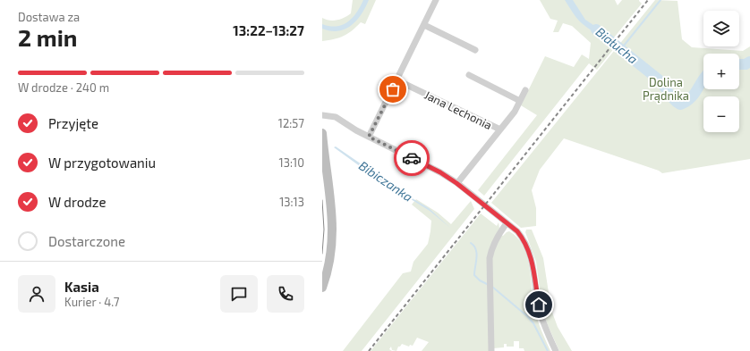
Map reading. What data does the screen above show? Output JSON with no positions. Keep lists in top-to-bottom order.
{
  "streets": {
    "street": ["Jana Lechonia"]
  },
  "water": ["Białucha", "Bibiczanka"],
  "parks": ["Dolina Prądnika"],
  "page": {
    "heading": ["2 min", "Dostawa za", "13:22–13:27"],
    "panel": ["Kasia", "Kurier · 4.7"],
    "map_buttons": ["+", "−"],
    "bar": "W drodze · 240 m",
    "list": [
      ["Przyjęte", "12:57"],
      ["W przygotowaniu", "13:10"],
      ["W drodze", "13:13"],
      "Dostarczone"
    ]
  }
}
